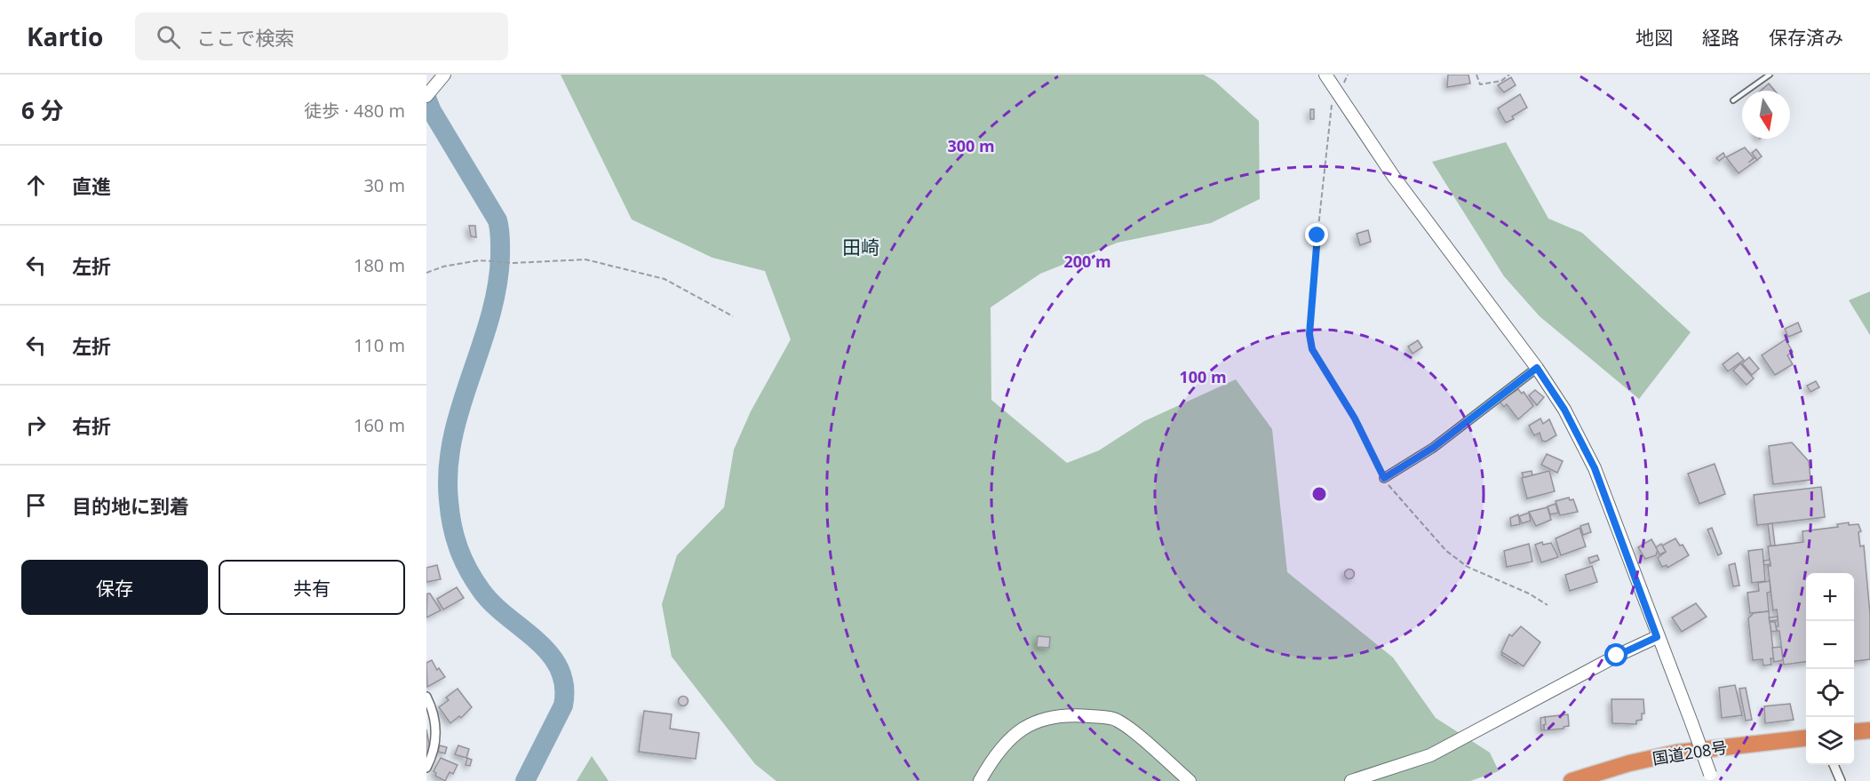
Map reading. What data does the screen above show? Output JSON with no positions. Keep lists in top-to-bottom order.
{
  "streets": {
    "highway": ["国道208号"]
  },
  "districts": ["田崎"],
  "north": "bottom",
  "page": {
    "header": "Kartio",
    "search": "ここで検索",
    "nav": ["地図", "経路", "保存済み"],
    "heading": ["6 分", "徒歩 · 480 m"],
    "list": [
      ["直進", "30 m"],
      ["左折", "180 m"],
      ["左折", "110 m"],
      ["右折", "160 m"],
      "目的地に到着"
    ],
    "buttons": ["保存", "共有"],
    "map_buttons": ["+", "−"]
  },
  "rings": ["300 m", "200 m", "100 m"]
}
